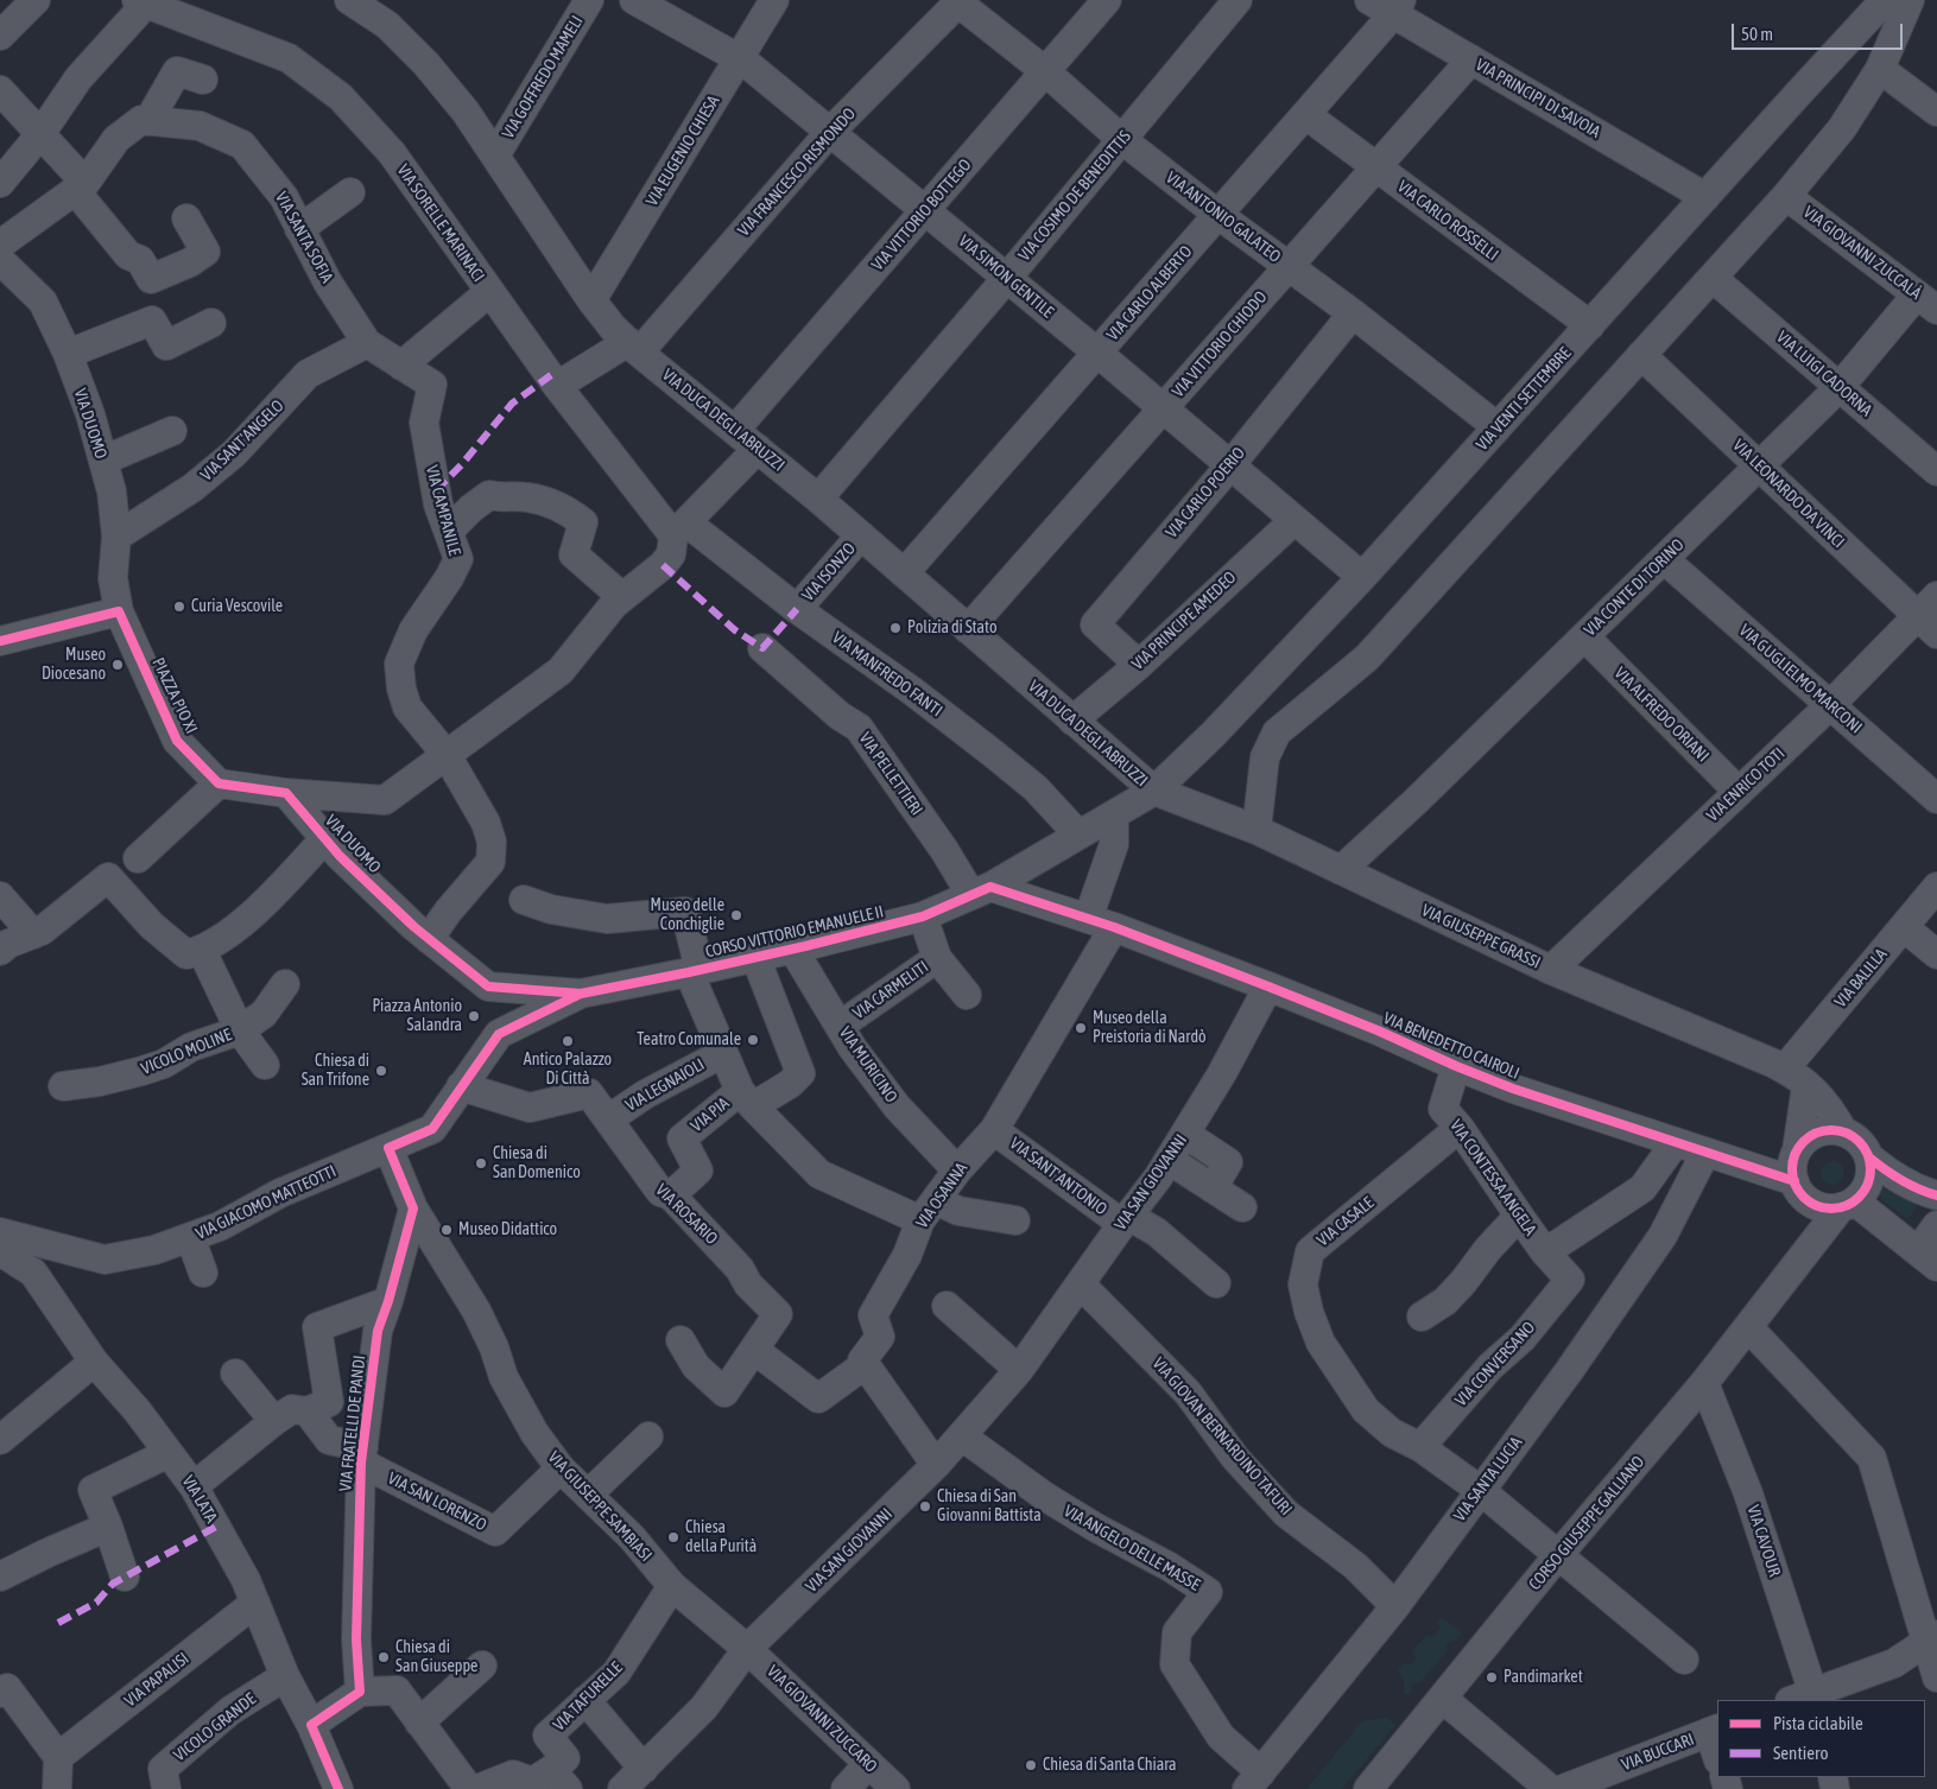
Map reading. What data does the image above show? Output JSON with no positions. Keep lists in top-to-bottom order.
{
  "streets": {
    "street": [
      "VIA GOFFREDO MAMELI",
      "VIA PRINCIPI DI SAVOIA",
      "VIA EUGENIO CHIESA",
      "VIA FRANCESCO RISMONDO",
      "VIA COSIMO DE BENEDITTIS",
      "VIA VITTORIO BOTTEGO",
      "VIA ANTONIO GALATEO",
      "VIA CARLO ROSSELLI",
      "VIA SORELLE MARINACI",
      "VIA SANTA SOFIA",
      "VIA GIOVANNI ZUCCALÀ",
      "VIA SIMON GENTILE",
      "VIA CARLO ALBERTO",
      "VIA VITTORIO CHIODO",
      "VIA LUIGI CADORNA",
      "VIA VENTI SETTEMBRE",
      "VIA DUCA DEGLI ABRUZZI",
      "VIA DUOMO",
      "VIA SANT'ANGELO",
      "VIA CARLO POERIO",
      "VIA LEONARDO DA VINCI",
      "VIA CAMPANILE",
      "VIA ISONZO",
      "VIA CONTE DI TORINO",
      "VIA PRINCIPE AMEDEO",
      "VIA MANFREDO FANTI",
      "VIA GUGLIELMO MARCONI",
      "PIAZZA PIO XI",
      "VIA ALFREDO ORIANI",
      "VIA PELLETTIERI",
      "VIA ENRICO TOTI",
      "CORSO VITTORIO EMANUELE II",
      "VIA GIUSEPPE GRASSI",
      "VIA BALILLA",
      "VIA CARMELITI",
      "VIA BENEDETTO CAIROLI",
      "VICOLO MOLINE",
      "VIA MURICINO",
      "VIA LEGNAIOLI",
      "VIA PIA",
      "VIA SANT'ANTONIO",
      "VIA CONTESSA ANGELA",
      "VIA SAN GIOVANNI",
      "VIA OSANNA",
      "VIA GIACOMO MATTEOTTI",
      "VIA ROSARIO",
      "VIA CASALE",
      "VIA CONVERSANO",
      "VIA FRATELLI DE PANDI",
      "VIA GIOVAN BERNARDINO TAFURI",
      "VIA SANTA LUCIA",
      "VIA LATA",
      "VIA SAN LORENZO",
      "VIA GIUSEPPE SAMBIASI",
      "CORSO GIUSEPPE GALLIANO",
      "VIA CAVOUR",
      "VIA ANGELO DELLE MASSE",
      "VIA PAPALISI",
      "VIA TAFURELLE",
      "VIA GIOVANNI ZUCCARO",
      "VICOLO GRANDE",
      "VIA BUCCARI"
    ]
  },
  "crossings": [
    ["VIA GOFFREDO MAMELI", "VIA DUCA DEGLI ABRUZZI"],
    ["VIA PRINCIPI DI SAVOIA", "VIA CARLO ALBERTO"],
    ["VIA PRINCIPI DI SAVOIA", "VIA VITTORIO CHIODO"],
    ["VIA PRINCIPI DI SAVOIA", "VIA VENTI SETTEMBRE"],
    ["VIA EUGENIO CHIESA", "VIA SIMON GENTILE"],
    ["VIA EUGENIO CHIESA", "VIA DUCA DEGLI ABRUZZI"],
    ["VIA FRANCESCO RISMONDO", "VIA ANTONIO GALATEO"],
    ["VIA FRANCESCO RISMONDO", "VIA SORELLE MARINACI"],
    ["VIA FRANCESCO RISMONDO", "VIA SIMON GENTILE"],
    ["VIA FRANCESCO RISMONDO", "VIA DUCA DEGLI ABRUZZI"],
    ["VIA COSIMO DE BENEDITTIS", "VIA ANTONIO GALATEO"],
    ["VIA COSIMO DE BENEDITTIS", "VIA SIMON GENTILE"],
    ["VIA COSIMO DE BENEDITTIS", "VIA DUCA DEGLI ABRUZZI"],
    ["VIA VITTORIO BOTTEGO", "VIA ANTONIO GALATEO"],
    ["VIA VITTORIO BOTTEGO", "VIA SIMON GENTILE"],
    ["VIA VITTORIO BOTTEGO", "VIA DUCA DEGLI ABRUZZI"],
    ["VIA ANTONIO GALATEO", "VIA CARLO ALBERTO"],
    ["VIA ANTONIO GALATEO", "VIA VITTORIO CHIODO"],
    ["VIA ANTONIO GALATEO", "VIA VENTI SETTEMBRE"],
    ["VIA ANTONIO GALATEO", "VIA CARLO POERIO"],
    ["VIA CARLO ROSSELLI", "VIA CARLO ALBERTO"],
    ["VIA CARLO ROSSELLI", "VIA VITTORIO CHIODO"],
    ["VIA CARLO ROSSELLI", "VIA VENTI SETTEMBRE"],
    ["VIA SORELLE MARINACI", "VIA MANFREDO FANTI"],
    ["VIA SANTA SOFIA", "VIA SANT'ANGELO"],
    ["VIA SANTA SOFIA", "VIA CAMPANILE"],
    ["VIA GIOVANNI ZUCCALÀ", "VIA CONTE DI TORINO"],
    ["VIA SIMON GENTILE", "VIA CARLO ALBERTO"],
    ["VIA SIMON GENTILE", "VIA VITTORIO CHIODO"],
    ["VIA SIMON GENTILE", "VIA VENTI SETTEMBRE"],
    ["VIA SIMON GENTILE", "VIA CARLO POERIO"],
    ["VIA SIMON GENTILE", "VIA PRINCIPE AMEDEO"],
    ["VIA CARLO ALBERTO", "VIA DUCA DEGLI ABRUZZI"],
    ["VIA VITTORIO CHIODO", "VIA DUCA DEGLI ABRUZZI"],
    ["VIA LUIGI CADORNA", "VIA CONTE DI TORINO"],
    ["VIA VENTI SETTEMBRE", "VIA DUCA DEGLI ABRUZZI"],
    ["VIA VENTI SETTEMBRE", "VIA MANFREDO FANTI"],
    ["VIA VENTI SETTEMBRE", "CORSO VITTORIO EMANUELE II"],
    ["VIA VENTI SETTEMBRE", "VIA GIUSEPPE GRASSI"],
    ["VIA DUCA DEGLI ABRUZZI", "VIA ISONZO"],
    ["VIA DUCA DEGLI ABRUZZI", "VIA PRINCIPE AMEDEO"],
    ["VIA DUCA DEGLI ABRUZZI", "VIA GIUSEPPE GRASSI"],
    ["VIA DUOMO", "VIA SANT'ANGELO"],
    ["VIA DUOMO", "VIA CAMPANILE"],
    ["VIA DUOMO", "PIAZZA PIO XI"],
    ["VIA SANT'ANGELO", "VIA CAMPANILE"],
    ["VIA CARLO POERIO", "VIA PRINCIPE AMEDEO"],
    ["VIA LEONARDO DA VINCI", "VIA CONTE DI TORINO"],
    ["VIA LEONARDO DA VINCI", "VIA ENRICO TOTI"],
    ["VIA ISONZO", "VIA MANFREDO FANTI"],
    ["VIA CONTE DI TORINO", "VIA GUGLIELMO MARCONI"],
    ["VIA CONTE DI TORINO", "VIA ALFREDO ORIANI"],
    ["VIA CONTE DI TORINO", "VIA GIUSEPPE GRASSI"],
    ["VIA MANFREDO FANTI", "CORSO VITTORIO EMANUELE II"],
    ["VIA GUGLIELMO MARCONI", "VIA ENRICO TOTI"],
    ["VIA ALFREDO ORIANI", "VIA ENRICO TOTI"],
    ["VIA PELLETTIERI", "CORSO VITTORIO EMANUELE II"],
    ["VIA PELLETTIERI", "VIA BENEDETTO CAIROLI"],
    ["VIA ENRICO TOTI", "VIA GIUSEPPE GRASSI"],
    ["CORSO VITTORIO EMANUELE II", "VIA CARMELITI"],
    ["CORSO VITTORIO EMANUELE II", "VIA BENEDETTO CAIROLI"],
    ["CORSO VITTORIO EMANUELE II", "VIA MURICINO"],
    ["VIA GIUSEPPE GRASSI", "VIA BALILLA"],
    ["VIA GIUSEPPE GRASSI", "VIA BENEDETTO CAIROLI"],
    ["VIA GIUSEPPE GRASSI", "CORSO GIUSEPPE GALLIANO"],
    ["VIA CARMELITI", "VIA MURICINO"],
    ["VIA BENEDETTO CAIROLI", "VIA CONTESSA ANGELA"],
    ["VIA BENEDETTO CAIROLI", "VIA SAN GIOVANNI"],
    ["VIA BENEDETTO CAIROLI", "VIA OSANNA"],
    ["VIA BENEDETTO CAIROLI", "VIA SANTA LUCIA"],
    ["VIA BENEDETTO CAIROLI", "CORSO GIUSEPPE GALLIANO"],
    ["VIA MURICINO", "VIA OSANNA"],
    ["VIA LEGNAIOLI", "VIA ROSARIO"],
    ["VIA PIA", "VIA ROSARIO"],
    ["VIA SANT'ANTONIO", "VIA SAN GIOVANNI"],
    ["VIA SANT'ANTONIO", "VIA OSANNA"],
    ["VIA CONTESSA ANGELA", "VIA CASALE"],
    ["VIA CONTESSA ANGELA", "VIA CONVERSANO"],
    ["VIA SAN GIOVANNI", "VIA GIOVAN BERNARDINO TAFURI"],
    ["VIA SAN GIOVANNI", "VIA GIUSEPPE SAMBIASI"],
    ["VIA SAN GIOVANNI", "VIA ANGELO DELLE MASSE"],
    ["VIA SAN GIOVANNI", "VIA GIOVANNI ZUCCARO"],
    ["VIA GIACOMO MATTEOTTI", "VIA ROSARIO"],
    ["VIA GIACOMO MATTEOTTI", "VIA GIUSEPPE SAMBIASI"],
    ["VIA CASALE", "VIA CONVERSANO"],
    ["VIA CASALE", "VIA SANTA LUCIA"],
    ["VIA CASALE", "CORSO GIUSEPPE GALLIANO"],
    ["VIA FRATELLI DE PANDI", "VIA SAN LORENZO"],
    ["VIA FRATELLI DE PANDI", "VIA GIUSEPPE SAMBIASI"],
    ["VIA GIOVAN BERNARDINO TAFURI", "VIA SANTA LUCIA"],
    ["VIA SANTA LUCIA", "VIA ANGELO DELLE MASSE"],
    ["VIA LATA", "VIA PAPALISI"],
    ["VIA LATA", "VICOLO GRANDE"],
    ["VIA SAN LORENZO", "VIA GIUSEPPE SAMBIASI"],
    ["VIA GIUSEPPE SAMBIASI", "VIA TAFURELLE"],
    ["VIA GIUSEPPE SAMBIASI", "VIA GIOVANNI ZUCCARO"],
    ["CORSO GIUSEPPE GALLIANO", "VIA CAVOUR"]
  ],
  "places": [
    "Curia Vescovile",
    "Polizia di Stato",
    "Museo Diocesano",
    "Museo delle Conchiglie",
    "Piazza Antonio Salandra",
    "Museo della Preistoria di Nardò",
    "Teatro Comunale",
    "Antico Palazzo Di Città",
    "Chiesa di San Trifone",
    "Chiesa di San Domenico",
    "Museo Didattico",
    "Chiesa di San Giovanni Battista",
    "Chiesa della Purità",
    "Chiesa di San Giuseppe",
    "Pandimarket",
    "Chiesa di Santa Chiara"
  ],
  "legend": ["Pista ciclabile", "Sentiero"],
  "scale_bar": "50 m"
}
